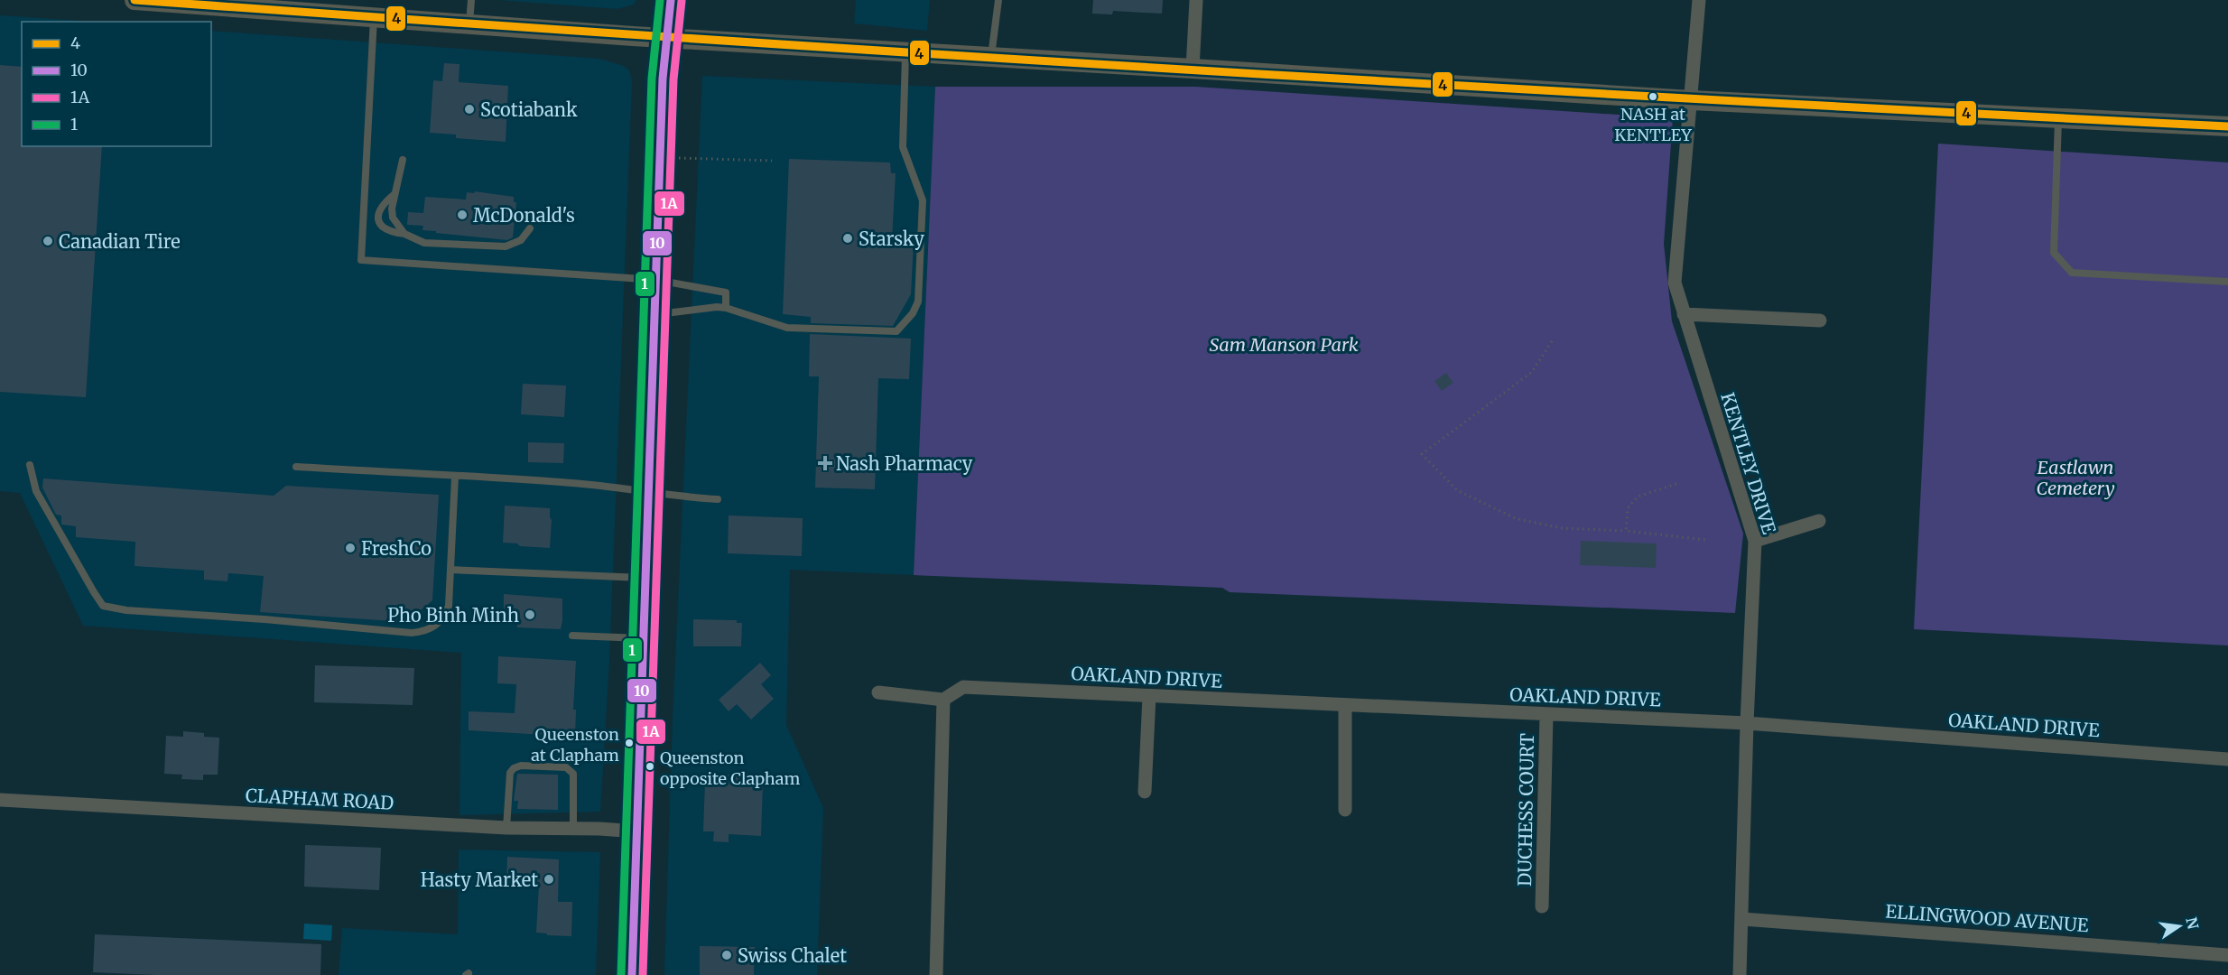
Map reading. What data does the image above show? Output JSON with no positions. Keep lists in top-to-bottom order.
{
  "streets": {
    "street": [
      "KENTLEY DRIVE",
      "OAKLAND DRIVE",
      "CLAPHAM ROAD",
      "DUCHESS COURT",
      "ELLINGWOOD AVENUE"
    ]
  },
  "crossings": [
    ["KENTLEY DRIVE", "OAKLAND DRIVE"],
    ["KENTLEY DRIVE", "ELLINGWOOD AVENUE"],
    ["OAKLAND DRIVE", "DUCHESS COURT"]
  ],
  "parks": ["Sam Manson Park", "Eastlawn Cemetery"],
  "places": {
    "other": [
      "NASH at KENTLEY",
      "Scotiabank",
      "McDonald's",
      "Starsky",
      "Canadian Tire",
      "FreshCo",
      "Pho Binh Minh",
      "Queenston at Clapham",
      "Queenston opposite Clapham",
      "Hasty Market",
      "Swiss Chalet"
    ],
    "health": ["Nash Pharmacy"]
  },
  "lines": [
    "transit line 4",
    "transit line 10",
    "transit line 1",
    "transit line 1A"
  ],
  "legend": [
    "4",
    "10",
    "1A",
    "1"
  ],
  "north": "right"
}
